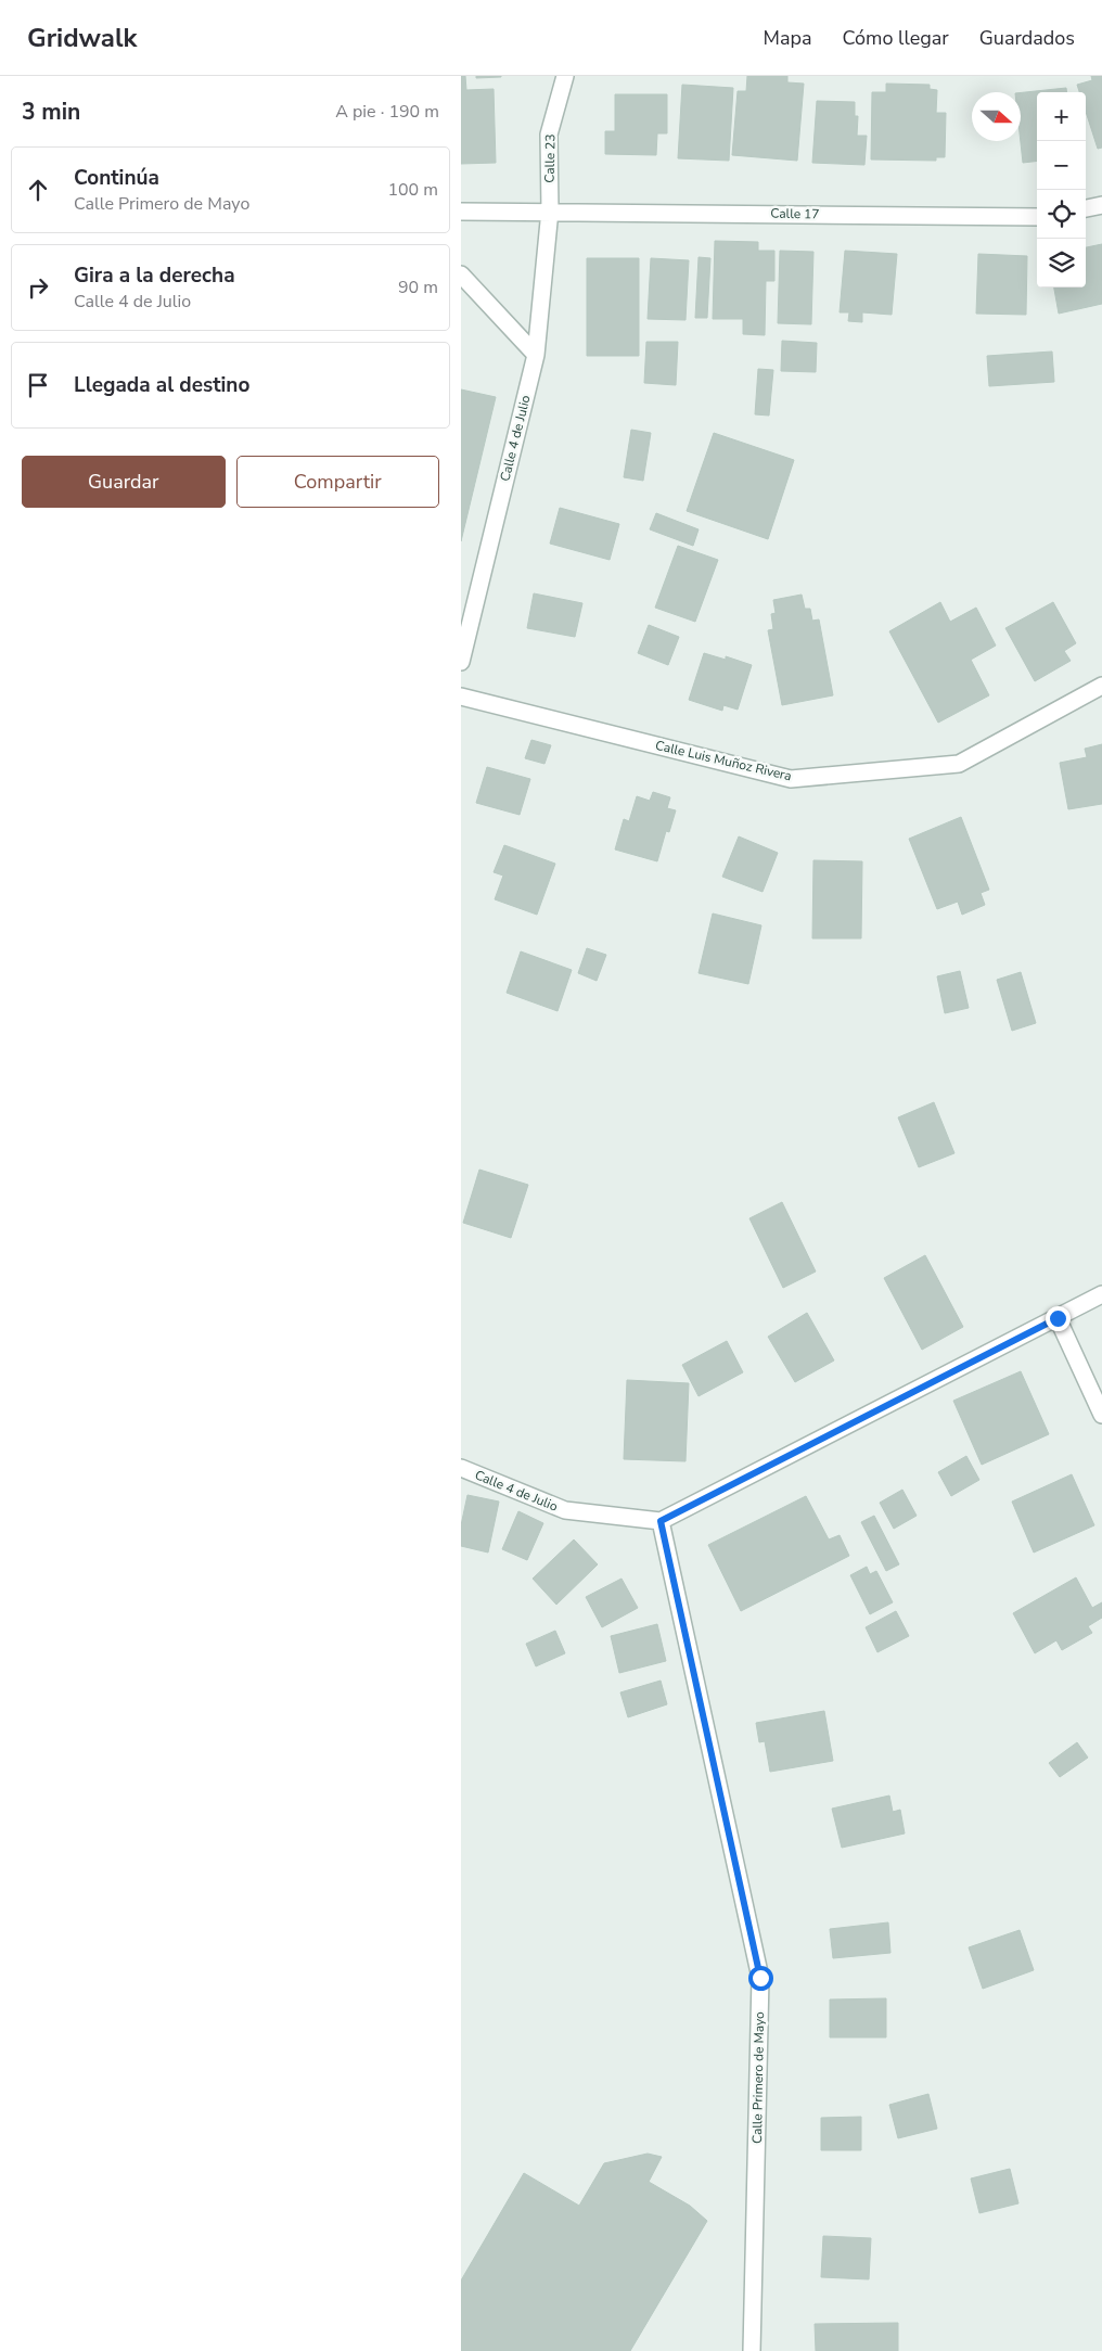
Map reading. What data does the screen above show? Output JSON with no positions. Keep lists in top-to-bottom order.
{
  "streets": {
    "street": [
      "Calle 23",
      "Calle 17",
      "Calle 4 de Julio",
      "Calle Luis Muñoz Rivera",
      "Calle Primero de Mayo"
    ]
  },
  "crossings": [
    ["Calle 23", "Calle 17"],
    ["Calle 23", "Calle 4 de Julio"],
    ["Calle 17", "Calle 4 de Julio"],
    ["Calle 4 de Julio", "Calle Primero de Mayo"]
  ],
  "north": "right",
  "page": {
    "header": "Gridwalk",
    "nav": ["Mapa", "Cómo llegar", "Guardados"],
    "heading": ["3 min", "A pie · 190 m"],
    "map_buttons": ["+", "−"],
    "list": [
      ["Continúa", "Calle Primero de Mayo", "100 m"],
      ["Gira a la derecha", "Calle 4 de Julio", "90 m"],
      "Llegada al destino"
    ],
    "buttons": ["Guardar", "Compartir"]
  }
}
